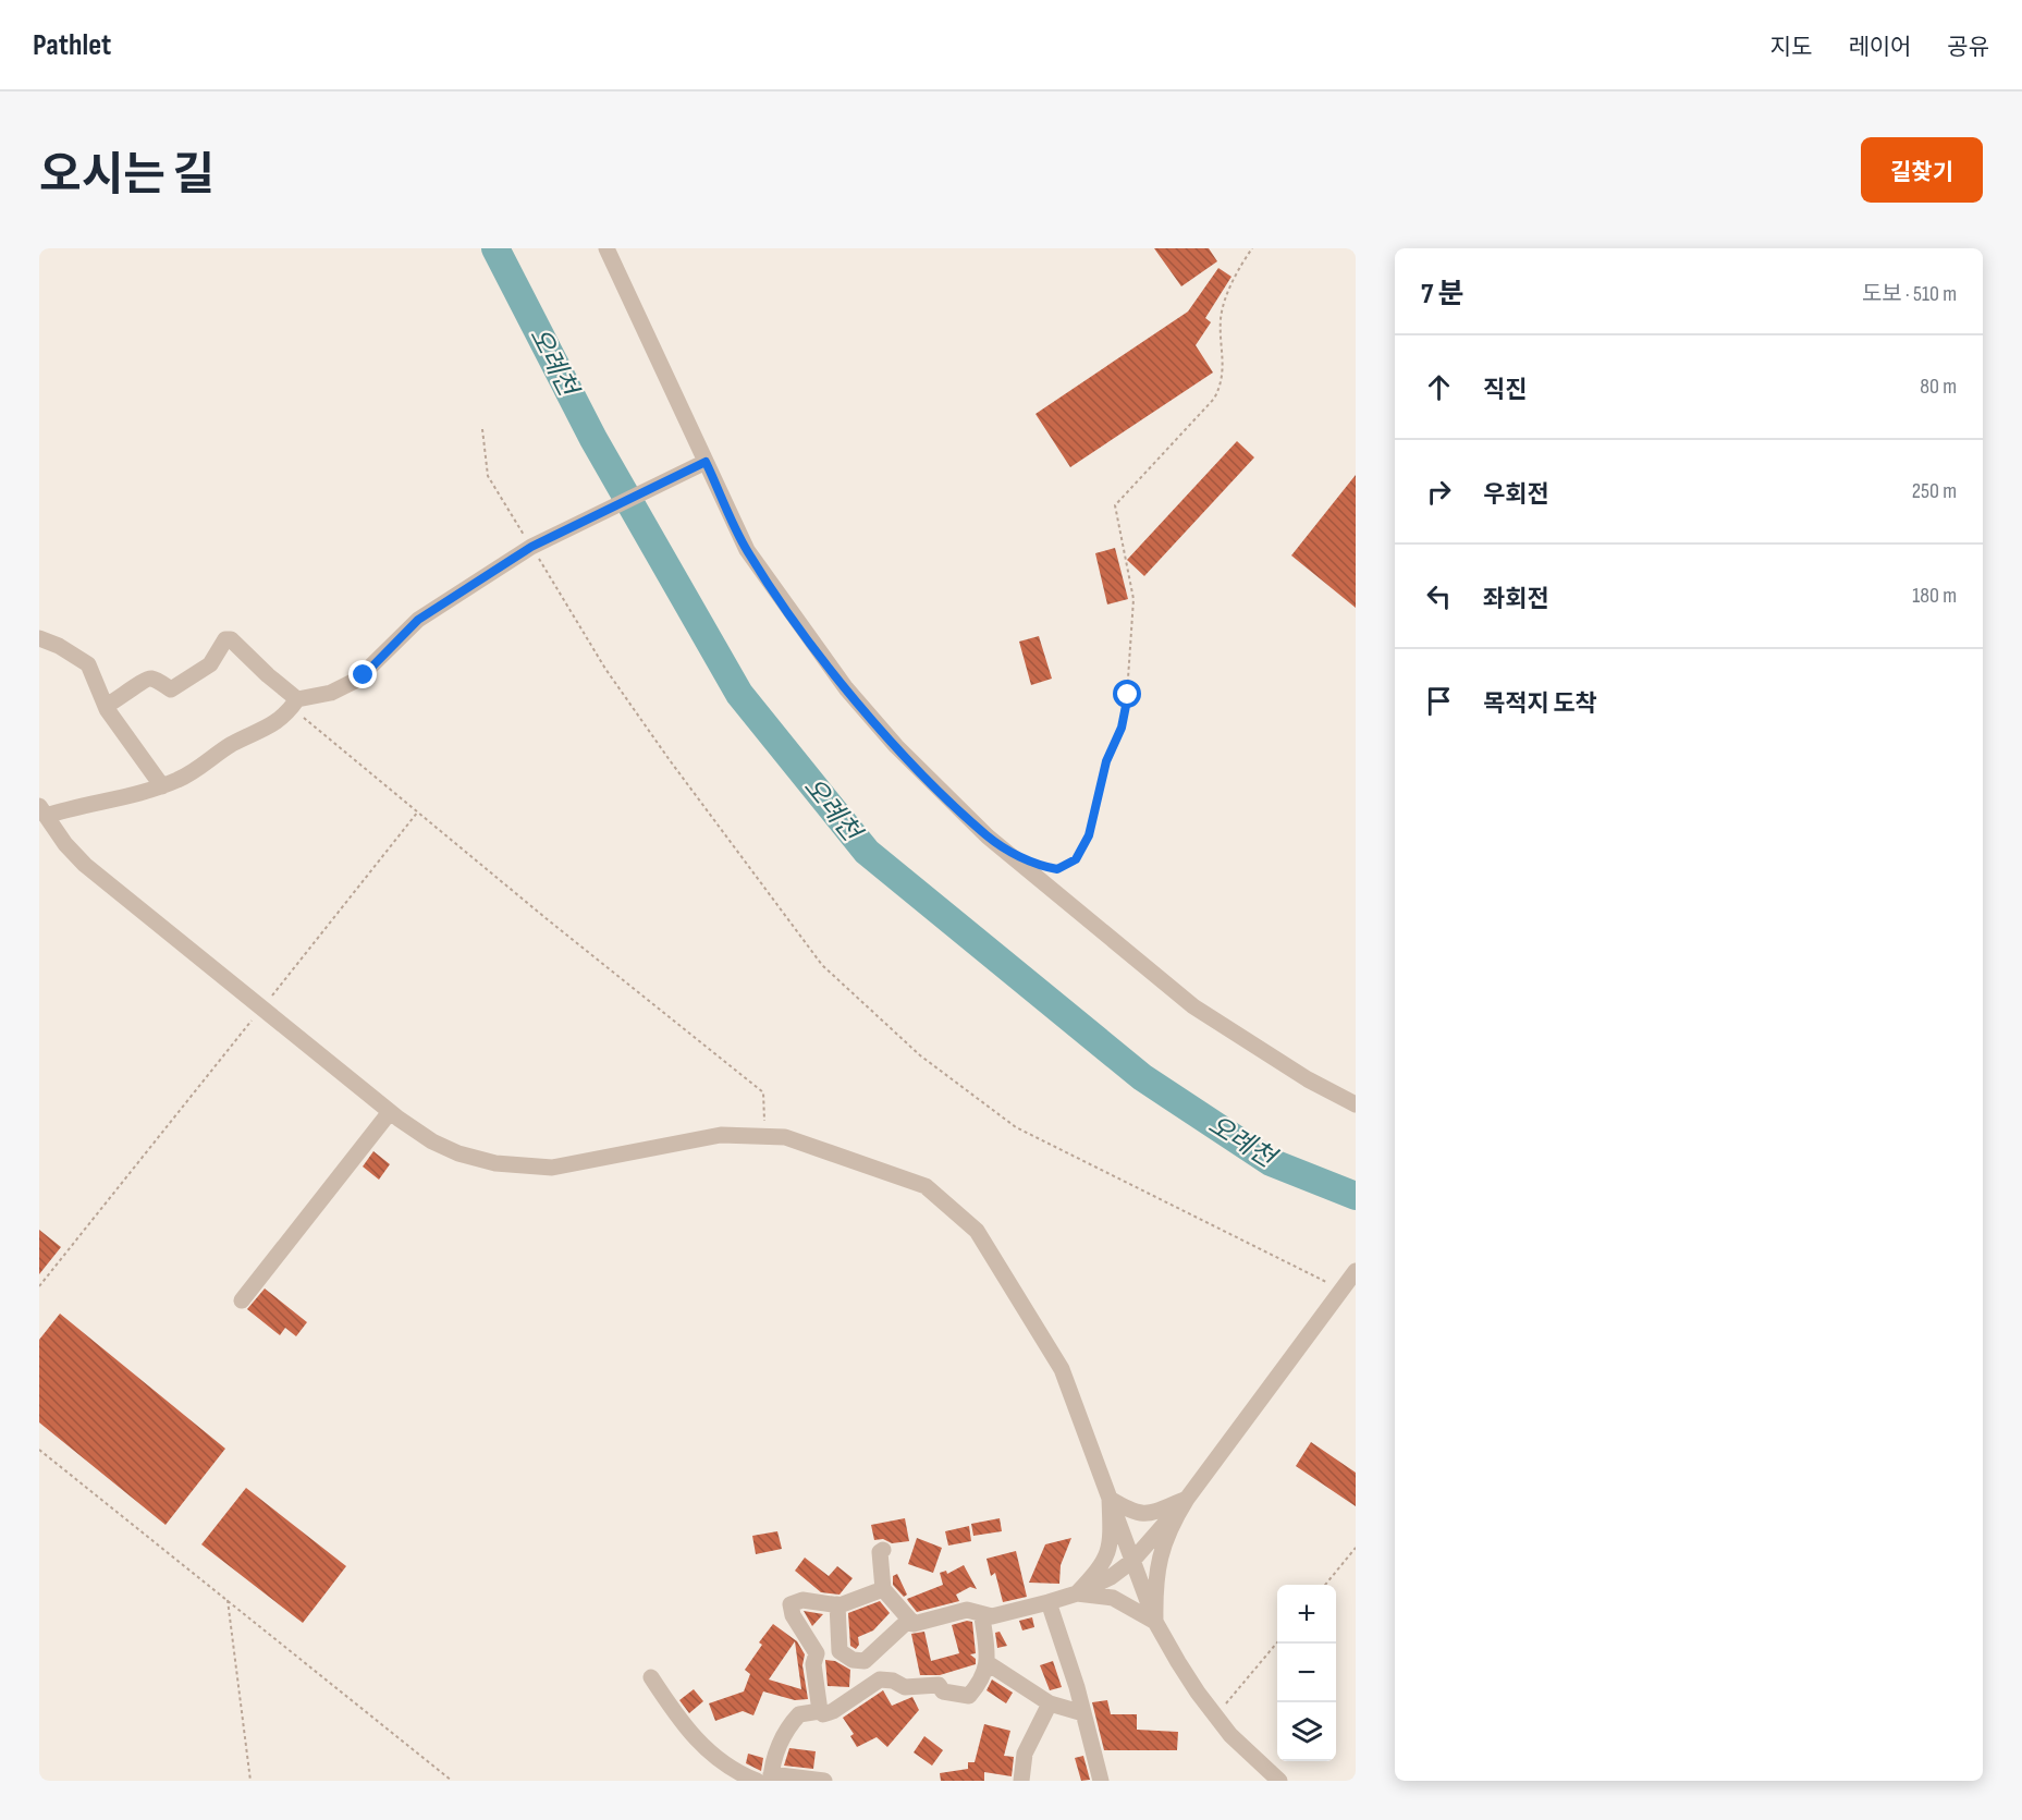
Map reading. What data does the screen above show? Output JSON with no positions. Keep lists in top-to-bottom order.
{
  "water": ["오례천"],
  "page": {
    "header": "Pathlet",
    "nav": ["지도", "레이어", "공유"],
    "title": "오시는 길",
    "buttons": "길찾기",
    "heading": ["7 분", "도보 · 510 m"],
    "list": [
      ["직진", "80 m"],
      ["우회전", "250 m"],
      ["좌회전", "180 m"],
      "목적지 도착"
    ],
    "map_buttons": ["+", "−"]
  }
}
